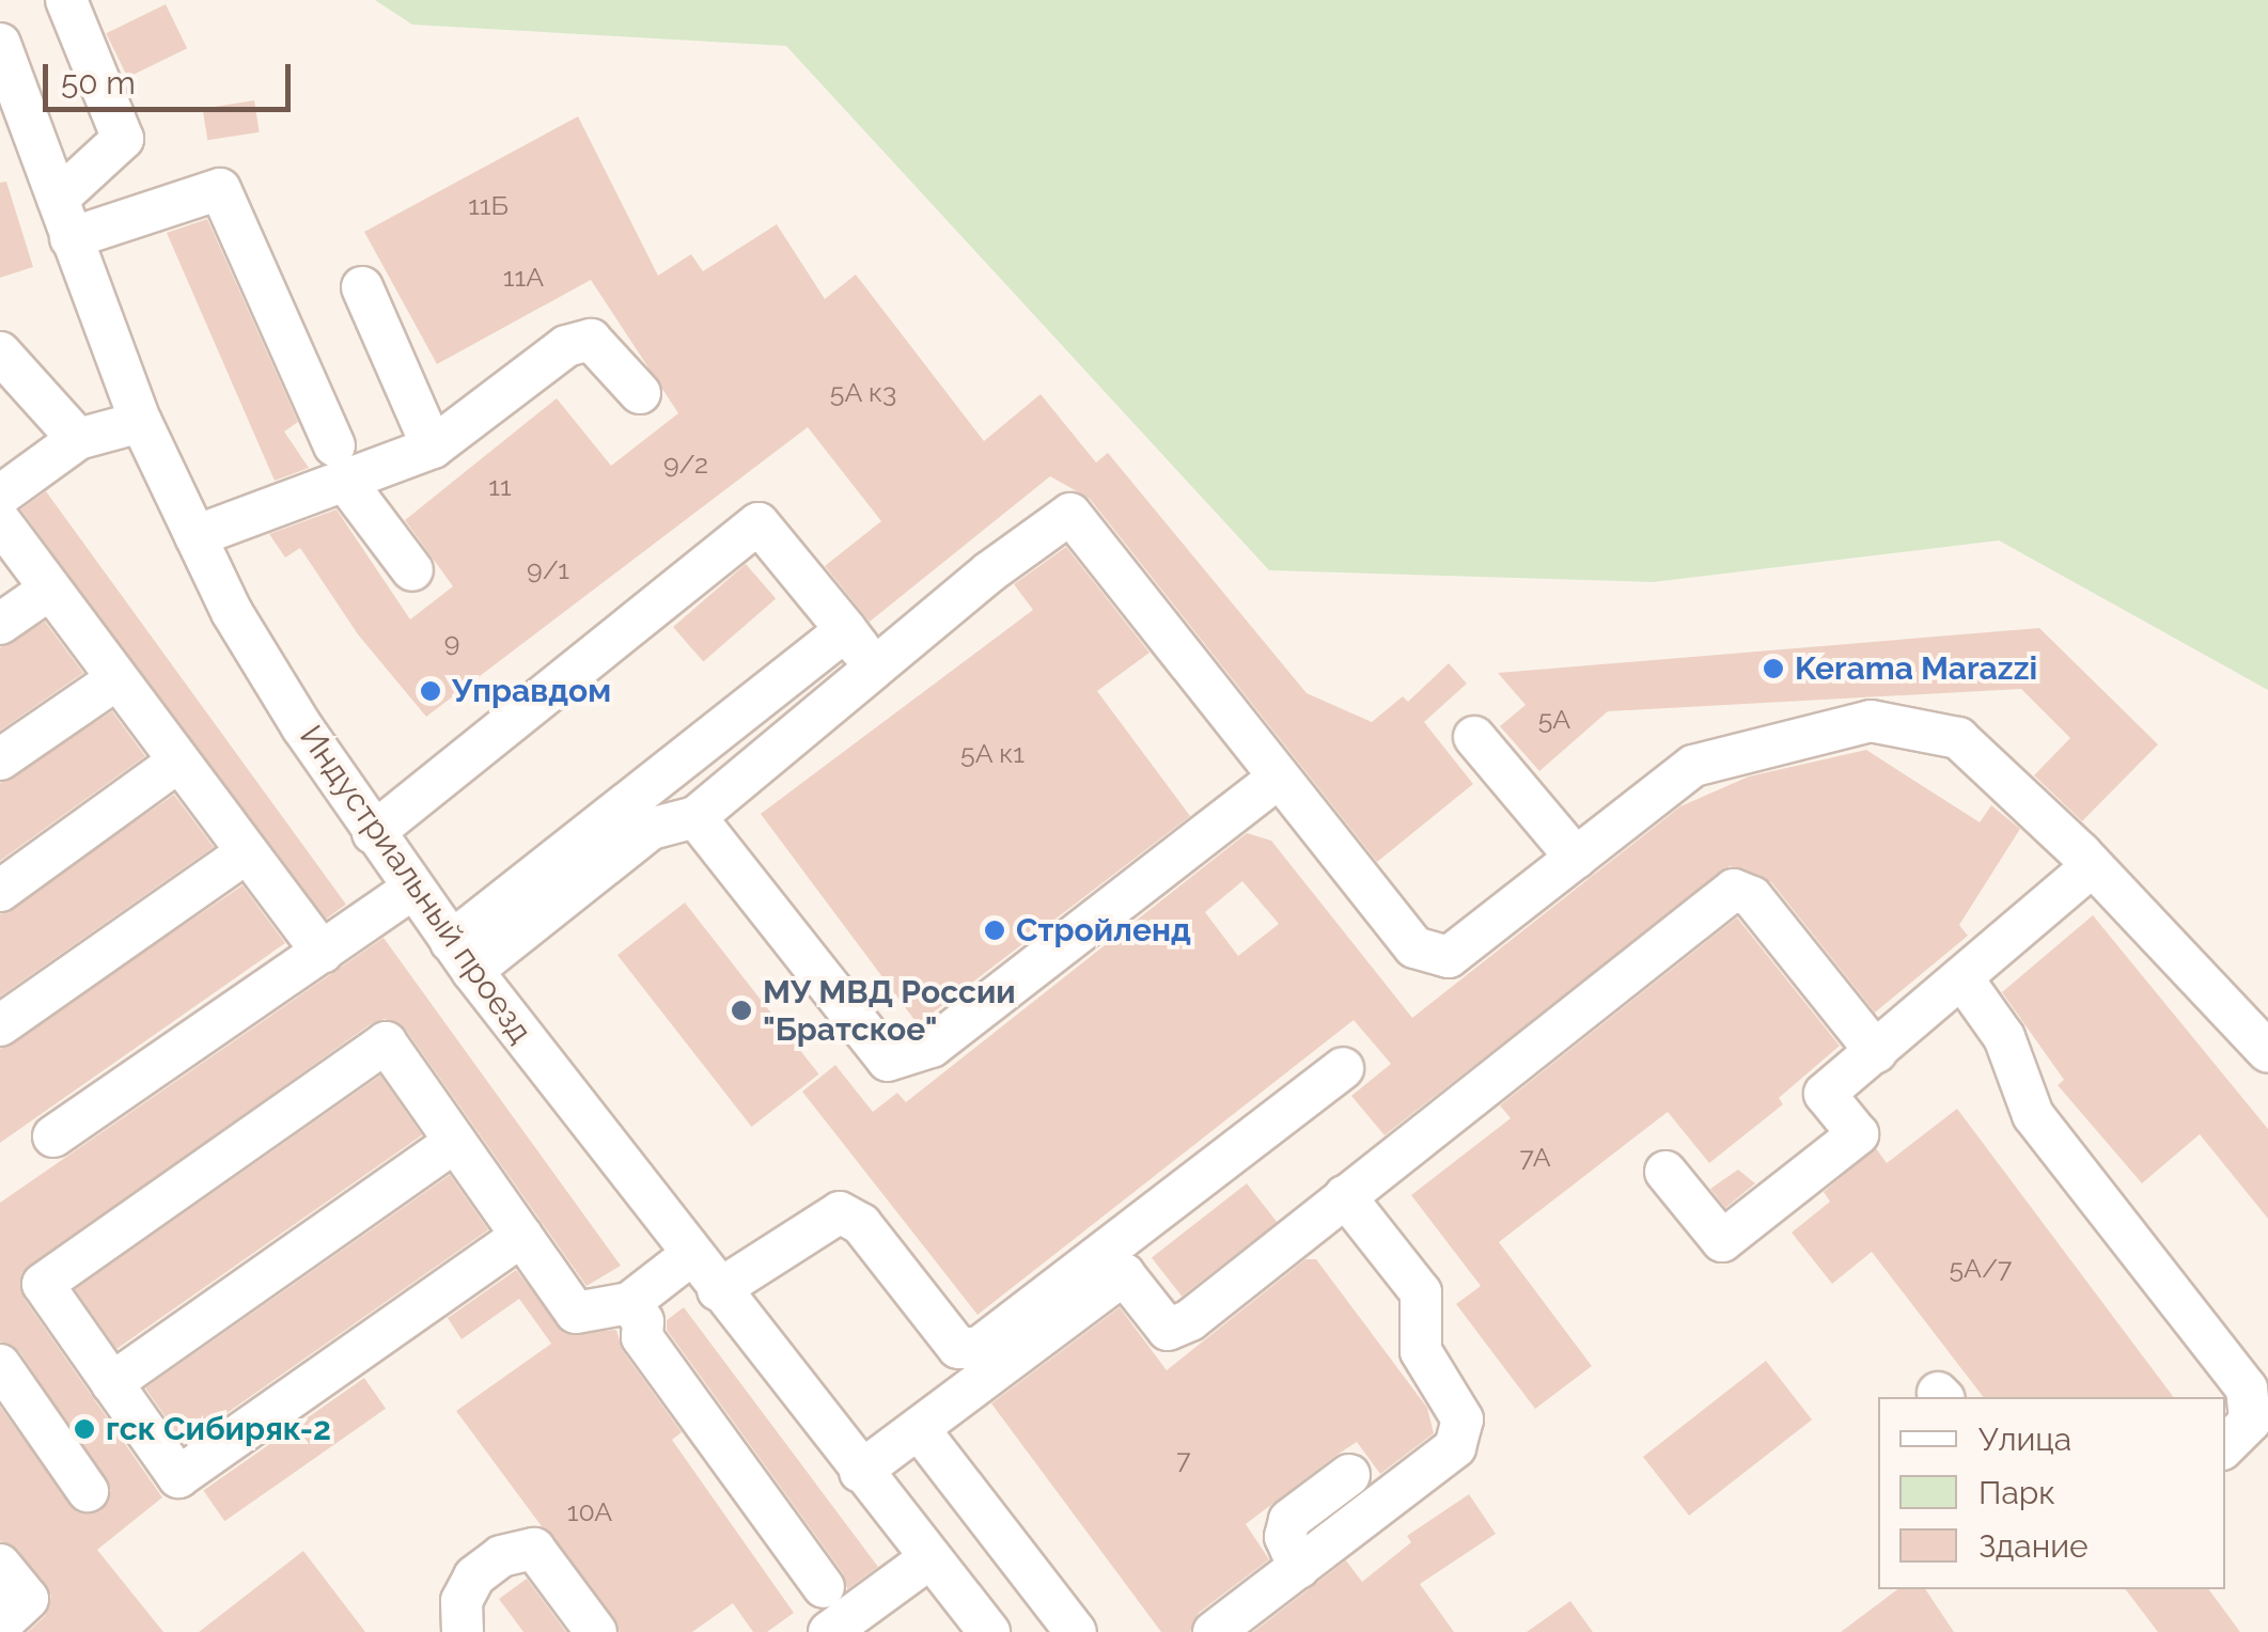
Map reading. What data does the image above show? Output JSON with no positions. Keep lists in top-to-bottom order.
{
  "streets": {
    "street": ["Индустриальный проезд"]
  },
  "places": [
    "Kerama Marazzi",
    "Управдом",
    "Стройленд",
    "МУ МВД России \"Братское\"",
    "гск Сибиряк-2"
  ],
  "house_numbers": [
    "11Б",
    "11А",
    "5А к3",
    "9/2",
    "11",
    "9/1",
    "9",
    "5А",
    "5А к1",
    "7А",
    "5А/7",
    "7",
    "10А"
  ],
  "legend": ["Улица", "Парк", "Здание"],
  "scale_bar": "50 m"
}
